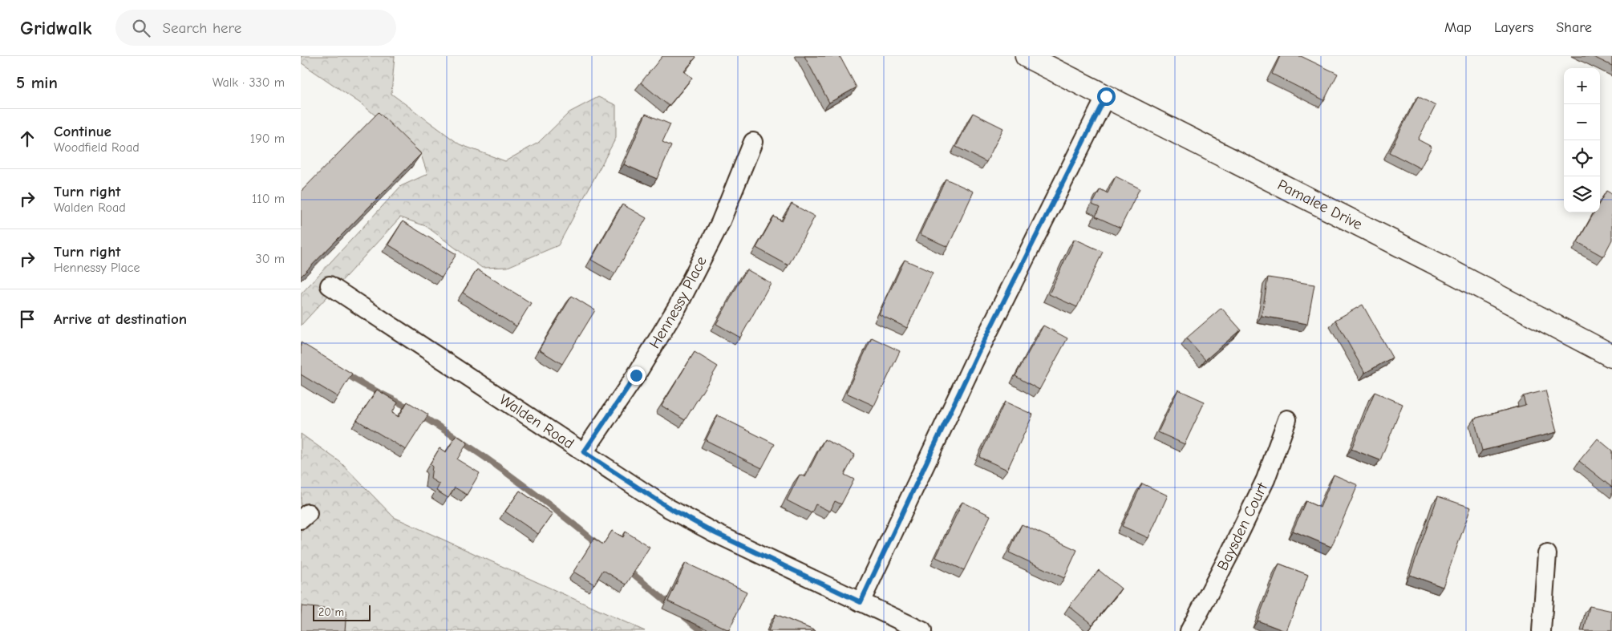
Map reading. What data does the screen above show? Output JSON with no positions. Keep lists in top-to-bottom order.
{
  "streets": {
    "main road": ["Pamalee Drive"],
    "street": ["Hennessy Place", "Walden Road", "Baysden Court"]
  },
  "crossings": [
    ["Hennessy Place", "Walden Road"]
  ],
  "scale_bar": "20 m",
  "page": {
    "header": "Gridwalk",
    "search": "Search here",
    "nav": ["Map", "Layers", "Share"],
    "heading": ["5 min", "Walk · 330 m"],
    "map_buttons": ["+", "−"],
    "list": [
      ["Continue", "Woodfield Road", "190 m"],
      ["Turn right", "Walden Road", "110 m"],
      ["Turn right", "Hennessy Place", "30 m"],
      "Arrive at destination"
    ],
    "scale": "20 m"
  }
}
